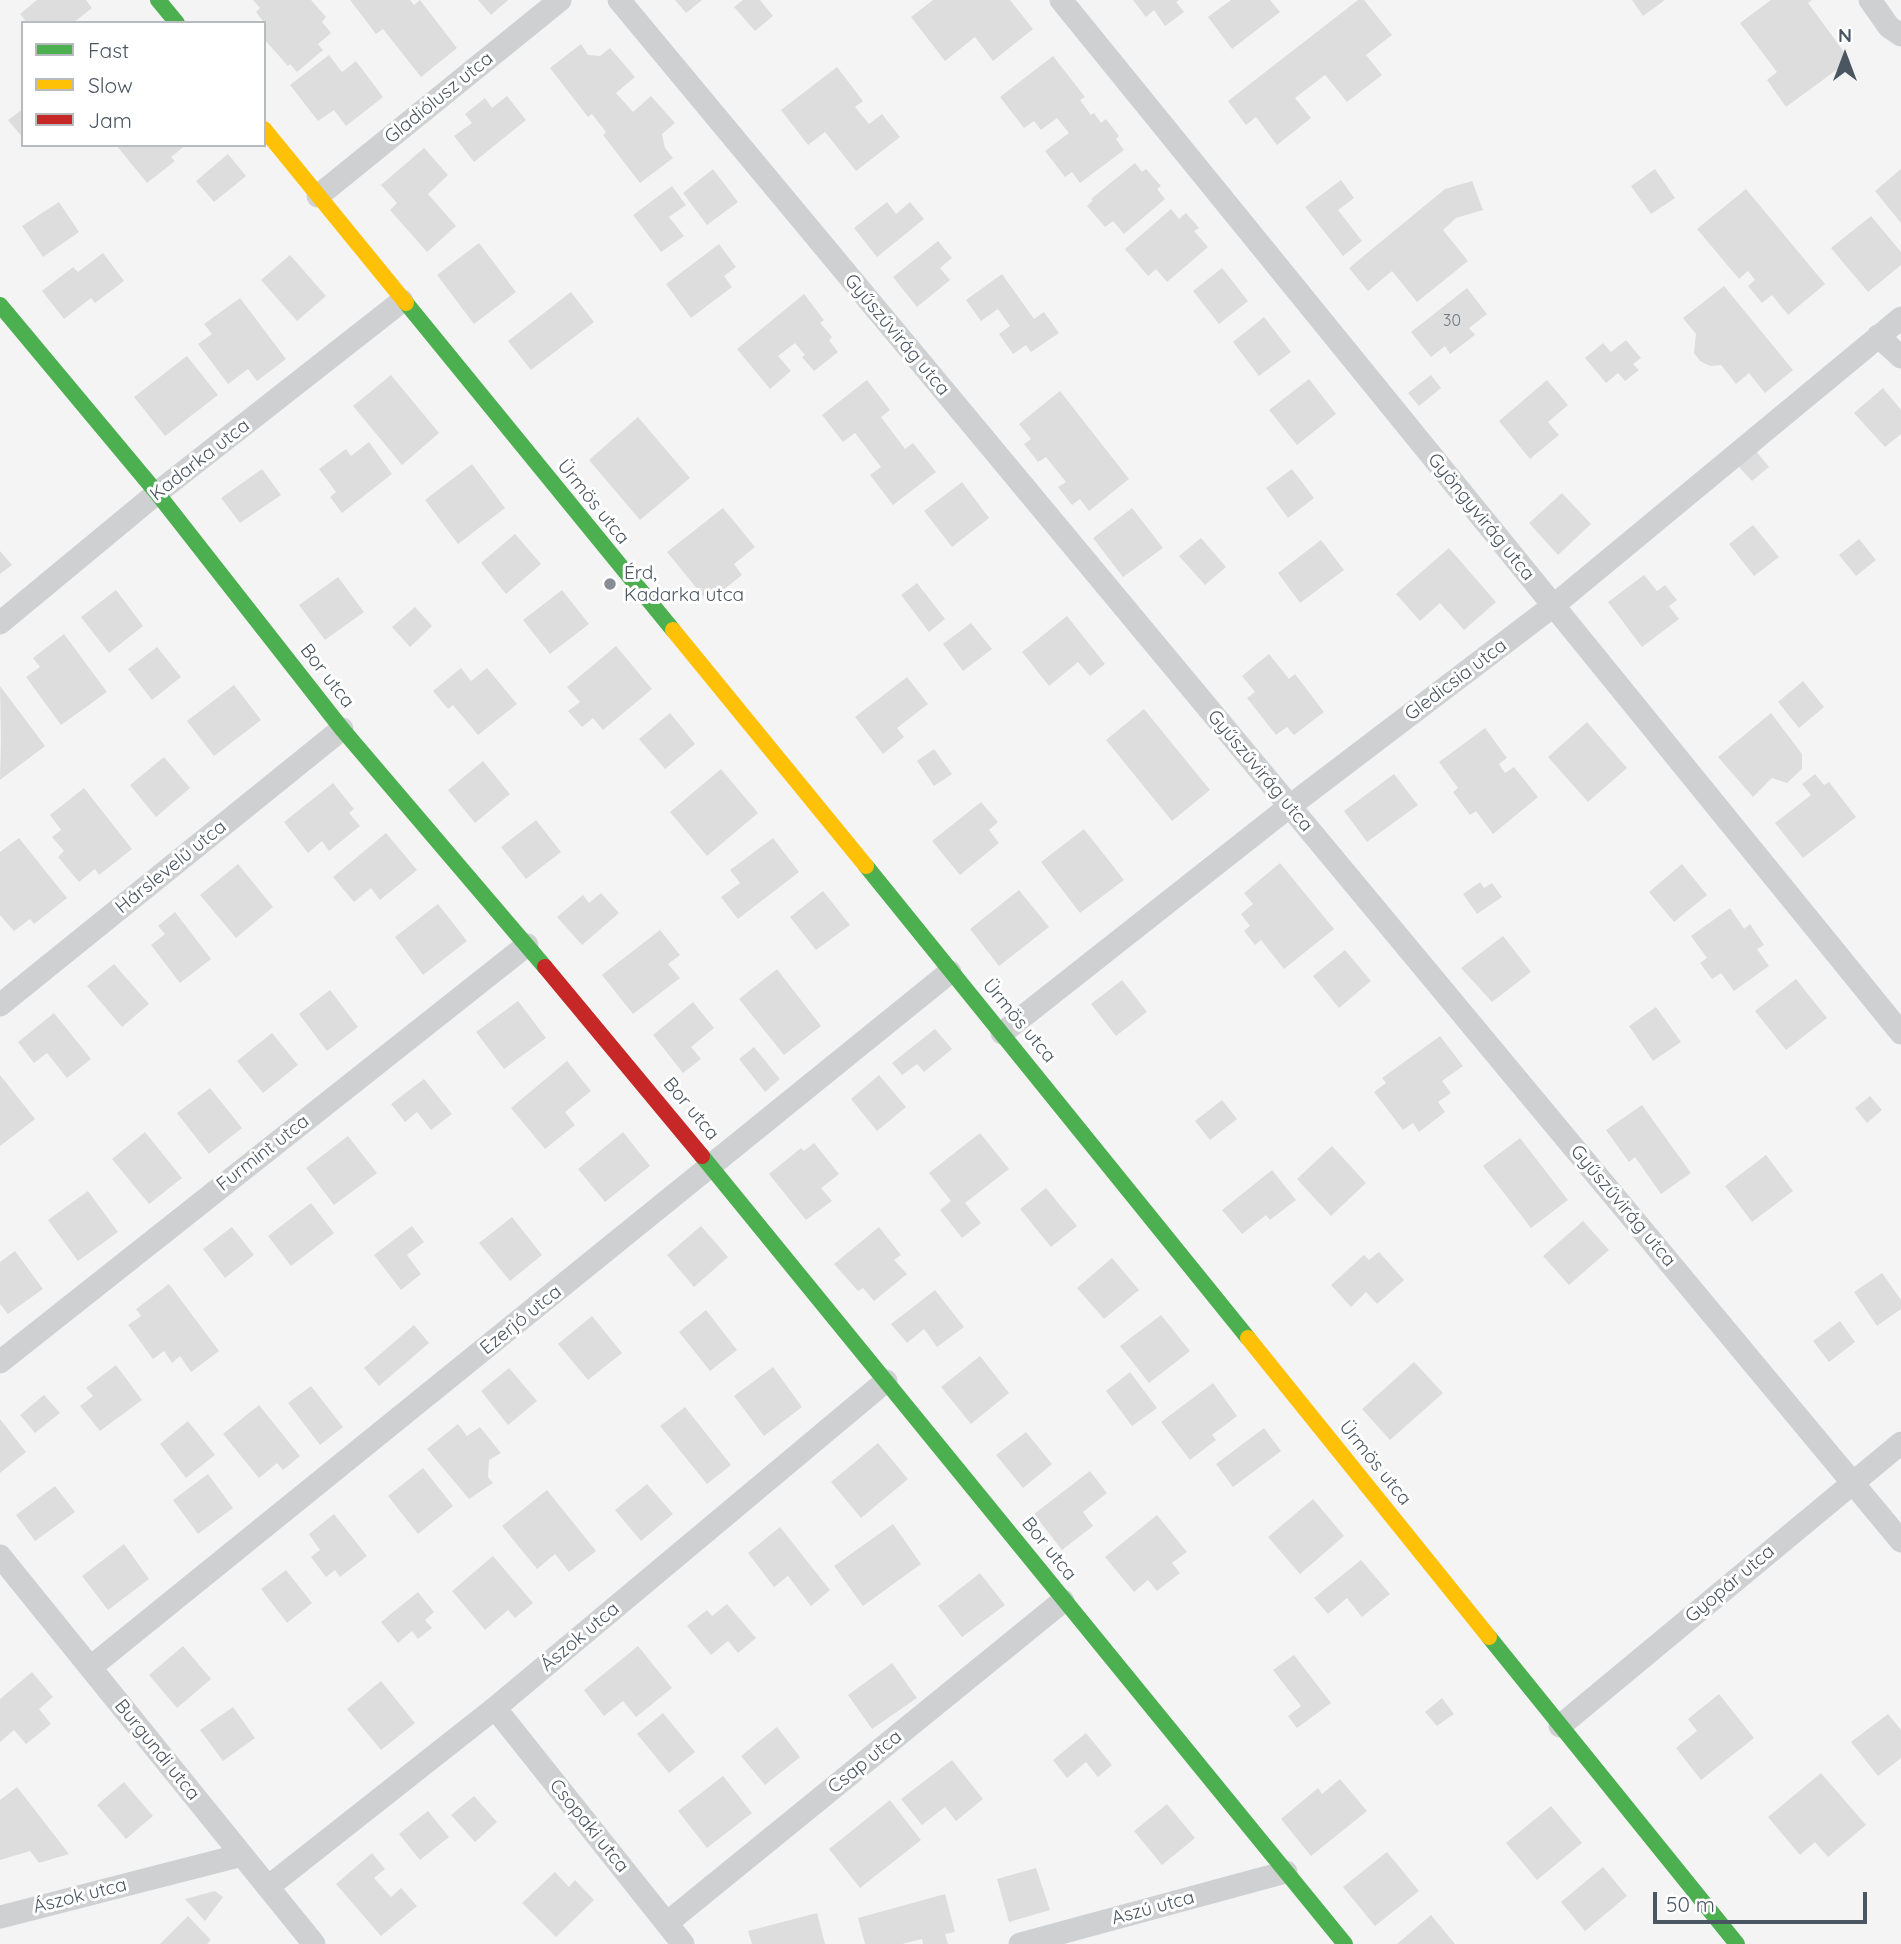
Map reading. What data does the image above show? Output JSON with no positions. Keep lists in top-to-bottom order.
{
  "streets": {
    "street": [
      "Gladiólusz utca",
      "Gyűszűvirág utca",
      "Kadarka utca",
      "Ürmös utca",
      "Gyöngyvirág utca",
      "Bor utca",
      "Gledicsia utca",
      "Hárslevelű utca",
      "Furmint utca",
      "Ezerjó utca",
      "Gyopár utca",
      "Ászok utca",
      "Burgundi utca",
      "Csap utca",
      "Csopaki utca",
      "Aszú utca"
    ]
  },
  "crossings": [
    ["Gladiólusz utca", "Ürmös utca"],
    ["Gyűszűvirág utca", "Gledicsia utca"],
    ["Gyűszűvirág utca", "Gyopár utca"],
    ["Kadarka utca", "Ürmös utca"],
    ["Kadarka utca", "Bor utca"],
    ["Ürmös utca", "Gledicsia utca"],
    ["Ürmös utca", "Ezerjó utca"],
    ["Ürmös utca", "Gyopár utca"],
    ["Gyöngyvirág utca", "Gledicsia utca"],
    ["Bor utca", "Hárslevelű utca"],
    ["Bor utca", "Furmint utca"],
    ["Bor utca", "Ezerjó utca"],
    ["Bor utca", "Ászok utca"],
    ["Bor utca", "Csap utca"],
    ["Bor utca", "Aszú utca"],
    ["Ezerjó utca", "Burgundi utca"],
    ["Ászok utca", "Burgundi utca"],
    ["Ászok utca", "Csopaki utca"],
    ["Csap utca", "Csopaki utca"]
  ],
  "places": ["Érd, Kadarka utca"],
  "house_numbers": ["30"],
  "legend": ["Fast", "Slow", "Jam"],
  "scale_bar": "50 m",
  "north": "top"
}
